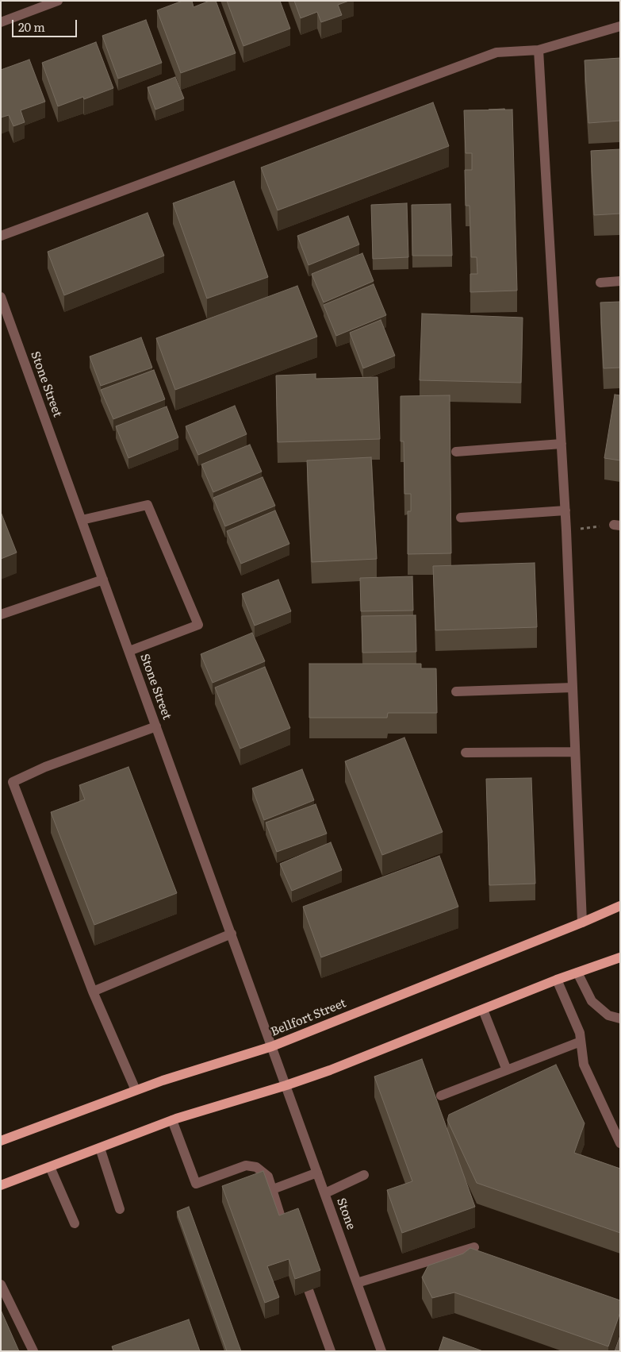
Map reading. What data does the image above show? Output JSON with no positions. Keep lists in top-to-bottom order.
{
  "streets": {
    "main road": ["Bellfort Street"],
    "street": ["Stone Street", "Stone"]
  },
  "crossings": [
    ["Stone Street", "Bellfort Street"],
    ["Stone Street", "Stone"]
  ],
  "scale_bar": "20 m"
}
